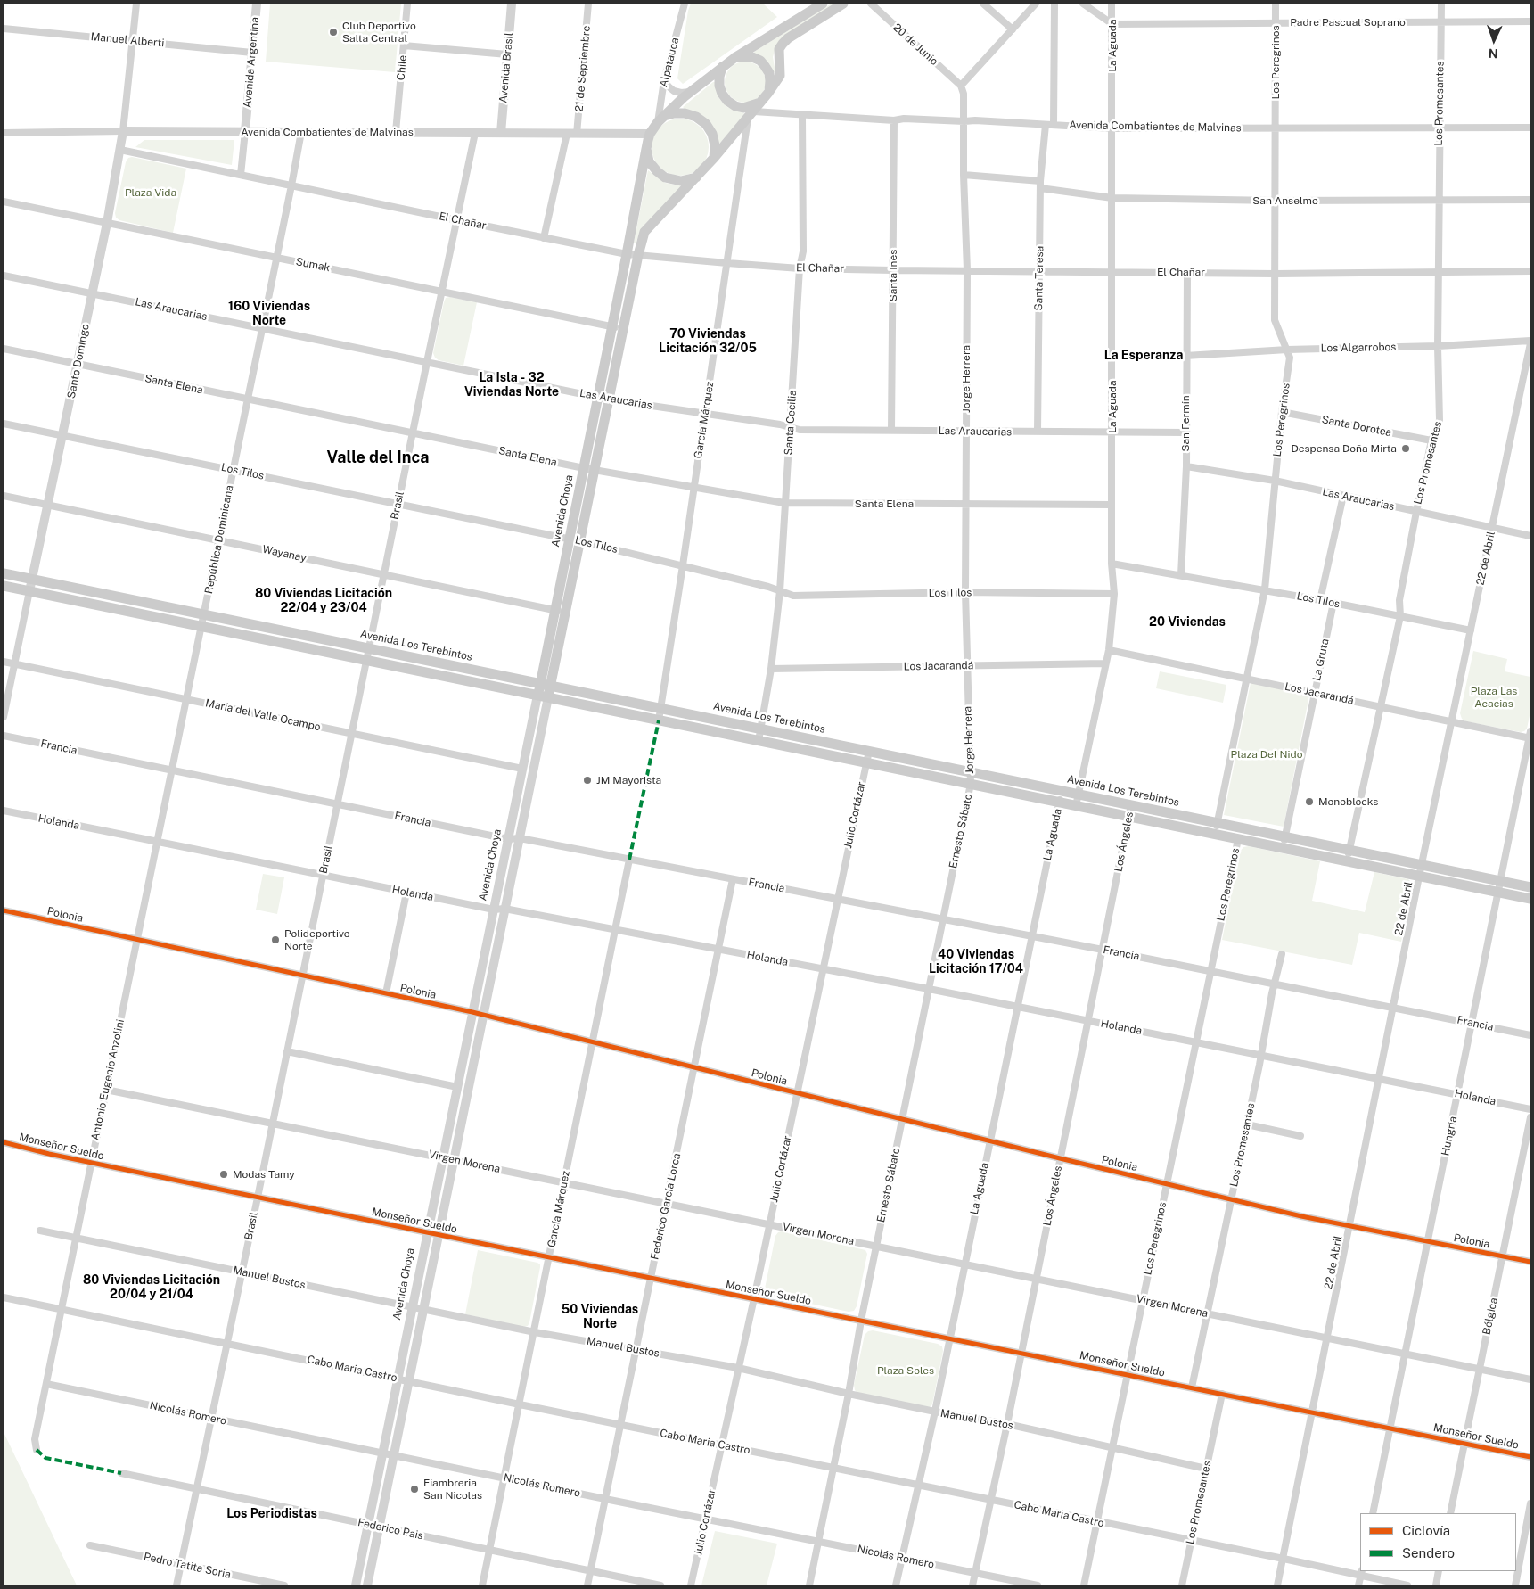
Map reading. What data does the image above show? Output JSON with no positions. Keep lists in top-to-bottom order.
{
  "streets": {
    "main road": ["Avenida Choya", "Avenida Los Terebintos"],
    "street": [
      "Padre Pascual Soprano",
      "Manuel Alberti",
      "20 de Junio",
      "La Aguada",
      "Avenida Argentina",
      "Alpatauca",
      "Los Peregrinos",
      "Chile",
      "Avenida Brasil",
      "21 de Septiembre",
      "Los Promesantes",
      "Avenida Combatientes de Malvinas",
      "San Anselmo",
      "El Chañar",
      "Sumak",
      "Santa Inés",
      "Santa Teresa",
      "Las Araucarias",
      "Los Algarrobos",
      "Santo Domingo",
      "Jorge Herrera",
      "Santa Elena",
      "García Márquez",
      "Santa Cecilia",
      "San Fermín",
      "Santa Dorotea",
      "Los Tilos",
      "Brasil",
      "República Dominicana",
      "Wayanay",
      "22 de Abril",
      "La Gruta",
      "Los Jacarandá",
      "María del Valle Ocampo",
      "Francia",
      "Julio Cortázar",
      "Holanda",
      "Ernesto Sábato",
      "Los Ángeles",
      "Polonia",
      "Antonio Eugenio Anzolini",
      "Hungría",
      "Monseñor Sueldo",
      "Virgen Morena",
      "Federico García Lorca",
      "Manuel Bustos",
      "Bélgica",
      "Cabo Maria Castro",
      "Nicolás Romero",
      "Federico Pais",
      "Pedro Tatita Soria"
    ]
  },
  "crossings": [
    ["Padre Pascual Soprano", "La Aguada"],
    ["Padre Pascual Soprano", "Los Peregrinos"],
    ["Padre Pascual Soprano", "Los Promesantes"],
    ["Manuel Alberti", "Avenida Argentina"],
    ["Manuel Alberti", "Santo Domingo"],
    ["20 de Junio", "Jorge Herrera"],
    ["La Aguada", "Avenida Combatientes de Malvinas"],
    ["La Aguada", "San Anselmo"],
    ["La Aguada", "El Chañar"],
    ["La Aguada", "Las Araucarias"],
    ["La Aguada", "Santa Elena"],
    ["La Aguada", "Los Tilos"],
    ["La Aguada", "Avenida Los Terebintos"],
    ["La Aguada", "Los Jacarandá"],
    ["La Aguada", "Francia"],
    ["La Aguada", "Holanda"],
    ["La Aguada", "Polonia"],
    ["La Aguada", "Monseñor Sueldo"],
    ["La Aguada", "Virgen Morena"],
    ["La Aguada", "Manuel Bustos"],
    ["La Aguada", "Cabo Maria Castro"],
    ["La Aguada", "Nicolás Romero"],
    ["Avenida Argentina", "Avenida Combatientes de Malvinas"],
    ["Avenida Argentina", "El Chañar"],
    ["Alpatauca", "Avenida Combatientes de Malvinas"],
    ["Alpatauca", "Avenida Choya"],
    ["Los Peregrinos", "Avenida Combatientes de Malvinas"],
    ["Los Peregrinos", "San Anselmo"],
    ["Los Peregrinos", "El Chañar"],
    ["Los Peregrinos", "Las Araucarias"],
    ["Los Peregrinos", "Los Algarrobos"],
    ["Los Peregrinos", "Santa Dorotea"],
    ["Los Peregrinos", "Los Tilos"],
    ["Los Peregrinos", "Avenida Los Terebintos"],
    ["Los Peregrinos", "Los Jacarandá"],
    ["Los Peregrinos", "Francia"],
    ["Los Peregrinos", "Holanda"],
    ["Los Peregrinos", "Polonia"],
    ["Los Peregrinos", "Monseñor Sueldo"],
    ["Los Peregrinos", "Virgen Morena"],
    ["Los Peregrinos", "Manuel Bustos"],
    ["Los Peregrinos", "Cabo Maria Castro"],
    ["Chile", "Avenida Combatientes de Malvinas"],
    ["Avenida Brasil", "Avenida Combatientes de Malvinas"],
    ["21 de Septiembre", "Avenida Combatientes de Malvinas"],
    ["Los Promesantes", "Avenida Combatientes de Malvinas"],
    ["Los Promesantes", "San Anselmo"],
    ["Los Promesantes", "El Chañar"],
    ["Los Promesantes", "Las Araucarias"],
    ["Los Promesantes", "Los Algarrobos"],
    ["Los Promesantes", "Santa Dorotea"],
    ["Los Promesantes", "Los Tilos"],
    ["Los Promesantes", "Avenida Los Terebintos"],
    ["Los Promesantes", "Los Jacarandá"],
    ["Los Promesantes", "Francia"],
    ["Los Promesantes", "Holanda"],
    ["Los Promesantes", "Polonia"],
    ["Los Promesantes", "Monseñor Sueldo"],
    ["Los Promesantes", "Virgen Morena"],
    ["Los Promesantes", "Manuel Bustos"],
    ["Los Promesantes", "Cabo Maria Castro"],
    ["Avenida Combatientes de Malvinas", "Santa Inés"],
    ["Avenida Combatientes de Malvinas", "Santa Teresa"],
    ["Avenida Combatientes de Malvinas", "Santo Domingo"],
    ["Avenida Combatientes de Malvinas", "Jorge Herrera"],
    ["Avenida Combatientes de Malvinas", "García Márquez"],
    ["Avenida Combatientes de Malvinas", "Santa Cecilia"],
    ["Avenida Combatientes de Malvinas", "Brasil"],
    ["Avenida Combatientes de Malvinas", "Avenida Choya"],
    ["Avenida Combatientes de Malvinas", "República Dominicana"],
    ["San Anselmo", "Santa Teresa"],
    ["San Anselmo", "Jorge Herrera"],
    ["El Chañar", "Santa Inés"],
    ["El Chañar", "Santa Teresa"],
    ["El Chañar", "Santo Domingo"],
    ["El Chañar", "Jorge Herrera"],
    ["El Chañar", "García Márquez"],
    ["El Chañar", "Santa Cecilia"],
    ["El Chañar", "San Fermín"],
    ["El Chañar", "Brasil"],
    ["El Chañar", "Avenida Choya"],
    ["El Chañar", "República Dominicana"],
    ["Sumak", "Santo Domingo"],
    ["Sumak", "Brasil"],
    ["Sumak", "Avenida Choya"],
    ["Sumak", "República Dominicana"],
    ["Santa Inés", "Las Araucarias"],
    ["Santa Teresa", "Las Araucarias"],
    ["Las Araucarias", "Santo Domingo"],
    ["Las Araucarias", "Jorge Herrera"],
    ["Las Araucarias", "García Márquez"],
    ["Las Araucarias", "Santa Cecilia"],
    ["Las Araucarias", "San Fermín"],
    ["Las Araucarias", "Brasil"],
    ["Las Araucarias", "Avenida Choya"],
    ["Las Araucarias", "República Dominicana"],
    ["Las Araucarias", "22 de Abril"],
    ["Los Algarrobos", "San Fermín"],
    ["Los Algarrobos", "22 de Abril"],
    ["Santo Domingo", "Santa Elena"],
    ["Santo Domingo", "Los Tilos"],
    ["Santo Domingo", "Wayanay"],
    ["Santo Domingo", "Avenida Los Terebintos"],
    ["Santo Domingo", "María del Valle Ocampo"],
    ["Jorge Herrera", "Santa Elena"],
    ["Jorge Herrera", "Los Tilos"],
    ["Jorge Herrera", "Avenida Los Terebintos"],
    ["Jorge Herrera", "Los Jacarandá"],
    ["Jorge Herrera", "Ernesto Sábato"],
    ["Santa Elena", "García Márquez"],
    ["Santa Elena", "Santa Cecilia"],
    ["Santa Elena", "Brasil"],
    ["Santa Elena", "Avenida Choya"],
    ["Santa Elena", "República Dominicana"],
    ["García Márquez", "Los Tilos"],
    ["García Márquez", "Avenida Los Terebintos"],
    ["García Márquez", "Francia"],
    ["García Márquez", "Holanda"],
    ["García Márquez", "Polonia"],
    ["García Márquez", "Monseñor Sueldo"],
    ["García Márquez", "Virgen Morena"],
    ["García Márquez", "Manuel Bustos"],
    ["García Márquez", "Cabo Maria Castro"],
    ["García Márquez", "Nicolás Romero"],
    ["García Márquez", "Federico Pais"],
    ["Santa Cecilia", "Los Tilos"],
    ["Santa Cecilia", "Avenida Los Terebintos"],
    ["Santa Cecilia", "Los Jacarandá"],
    ["San Fermín", "Los Tilos"],
    ["Los Tilos", "Brasil"],
    ["Los Tilos", "Avenida Choya"],
    ["Los Tilos", "República Dominicana"],
    ["Los Tilos", "22 de Abril"],
    ["Los Tilos", "La Gruta"],
    ["Brasil", "Wayanay"],
    ["Brasil", "Avenida Los Terebintos"],
    ["Brasil", "María del Valle Ocampo"],
    ["Brasil", "Francia"],
    ["Brasil", "Holanda"],
    ["Brasil", "Polonia"],
    ["Brasil", "Monseñor Sueldo"],
    ["Brasil", "Virgen Morena"],
    ["Brasil", "Manuel Bustos"],
    ["Brasil", "Cabo Maria Castro"],
    ["Brasil", "Nicolás Romero"],
    ["Brasil", "Federico Pais"],
    ["Brasil", "Pedro Tatita Soria"],
    ["Avenida Choya", "Wayanay"],
    ["Avenida Choya", "Avenida Los Terebintos"],
    ["Avenida Choya", "María del Valle Ocampo"],
    ["Avenida Choya", "Francia"],
    ["Avenida Choya", "Holanda"],
    ["Avenida Choya", "Polonia"],
    ["Avenida Choya", "Monseñor Sueldo"],
    ["Avenida Choya", "Virgen Morena"],
    ["Avenida Choya", "Manuel Bustos"],
    ["Avenida Choya", "Cabo Maria Castro"],
    ["Avenida Choya", "Nicolás Romero"],
    ["Avenida Choya", "Federico Pais"],
    ["República Dominicana", "Wayanay"],
    ["República Dominicana", "Avenida Los Terebintos"],
    ["República Dominicana", "María del Valle Ocampo"],
    ["República Dominicana", "Francia"],
    ["República Dominicana", "Holanda"],
    ["República Dominicana", "Antonio Eugenio Anzolini"],
    ["22 de Abril", "Avenida Los Terebintos"],
    ["22 de Abril", "Los Jacarandá"],
    ["22 de Abril", "Francia"],
    ["22 de Abril", "Holanda"],
    ["22 de Abril", "Polonia"],
    ["22 de Abril", "Monseñor Sueldo"],
    ["22 de Abril", "Virgen Morena"],
    ["22 de Abril", "Cabo Maria Castro"],
    ["Avenida Los Terebintos", "La Gruta"],
    ["Avenida Los Terebintos", "Julio Cortázar"],
    ["Avenida Los Terebintos", "Los Ángeles"],
    ["Avenida Los Terebintos", "Hungría"],
    ["La Gruta", "Los Jacarandá"],
    ["Los Jacarandá", "Hungría"],
    ["Francia", "Julio Cortázar"],
    ["Francia", "Ernesto Sábato"],
    ["Francia", "Los Ángeles"],
    ["Francia", "Hungría"],
    ["Francia", "Federico García Lorca"],
    ["Julio Cortázar", "Holanda"],
    ["Julio Cortázar", "Polonia"],
    ["Julio Cortázar", "Monseñor Sueldo"],
    ["Julio Cortázar", "Virgen Morena"],
    ["Julio Cortázar", "Manuel Bustos"],
    ["Julio Cortázar", "Cabo Maria Castro"],
    ["Julio Cortázar", "Nicolás Romero"],
    ["Holanda", "Ernesto Sábato"],
    ["Holanda", "Los Ángeles"],
    ["Holanda", "Antonio Eugenio Anzolini"],
    ["Holanda", "Hungría"],
    ["Holanda", "Federico García Lorca"],
    ["Ernesto Sábato", "Polonia"],
    ["Ernesto Sábato", "Monseñor Sueldo"],
    ["Ernesto Sábato", "Virgen Morena"],
    ["Ernesto Sábato", "Manuel Bustos"],
    ["Ernesto Sábato", "Cabo Maria Castro"],
    ["Ernesto Sábato", "Nicolás Romero"],
    ["Los Ángeles", "Polonia"],
    ["Los Ángeles", "Monseñor Sueldo"],
    ["Los Ángeles", "Virgen Morena"],
    ["Los Ángeles", "Manuel Bustos"],
    ["Los Ángeles", "Cabo Maria Castro"],
    ["Los Ángeles", "Nicolás Romero"],
    ["Polonia", "Antonio Eugenio Anzolini"],
    ["Polonia", "Hungría"],
    ["Polonia", "Federico García Lorca"],
    ["Polonia", "Bélgica"],
    ["Antonio Eugenio Anzolini", "Monseñor Sueldo"],
    ["Antonio Eugenio Anzolini", "Virgen Morena"],
    ["Antonio Eugenio Anzolini", "Manuel Bustos"],
    ["Antonio Eugenio Anzolini", "Cabo Maria Castro"],
    ["Antonio Eugenio Anzolini", "Nicolás Romero"],
    ["Hungría", "Monseñor Sueldo"],
    ["Hungría", "Virgen Morena"],
    ["Monseñor Sueldo", "Federico García Lorca"],
    ["Monseñor Sueldo", "Bélgica"],
    ["Virgen Morena", "Federico García Lorca"],
    ["Virgen Morena", "Bélgica"],
    ["Federico García Lorca", "Manuel Bustos"],
    ["Federico García Lorca", "Cabo Maria Castro"],
    ["Federico García Lorca", "Nicolás Romero"],
    ["Federico García Lorca", "Federico Pais"]
  ],
  "districts": [
    "160 Viviendas Norte",
    "70 Viviendas Licitación 32/05",
    "La Esperanza",
    "La Isla - 32 Viviendas Norte",
    "Valle del Inca",
    "80 Viviendas Licitación 22/04 y 23/04",
    "20 Viviendas",
    "40 Viviendas Licitación 17/04",
    "80 Viviendas Licitación 20/04 y 21/04",
    "50 Viviendas Norte",
    "Los Periodistas"
  ],
  "parks": [
    "Plaza Vida",
    "Plaza Las Acacias",
    "Plaza Del Nido",
    "Plaza Soles"
  ],
  "places": [
    "Club Deportivo Salta Central",
    "Despensa Doña Mirta",
    "JM Mayorista",
    "Monoblocks",
    "Polideportivo Norte",
    "Modas Tamy",
    "Fiambreria San Nicolas"
  ],
  "legend": ["Ciclovía", "Sendero"],
  "north": "bottom"
}
